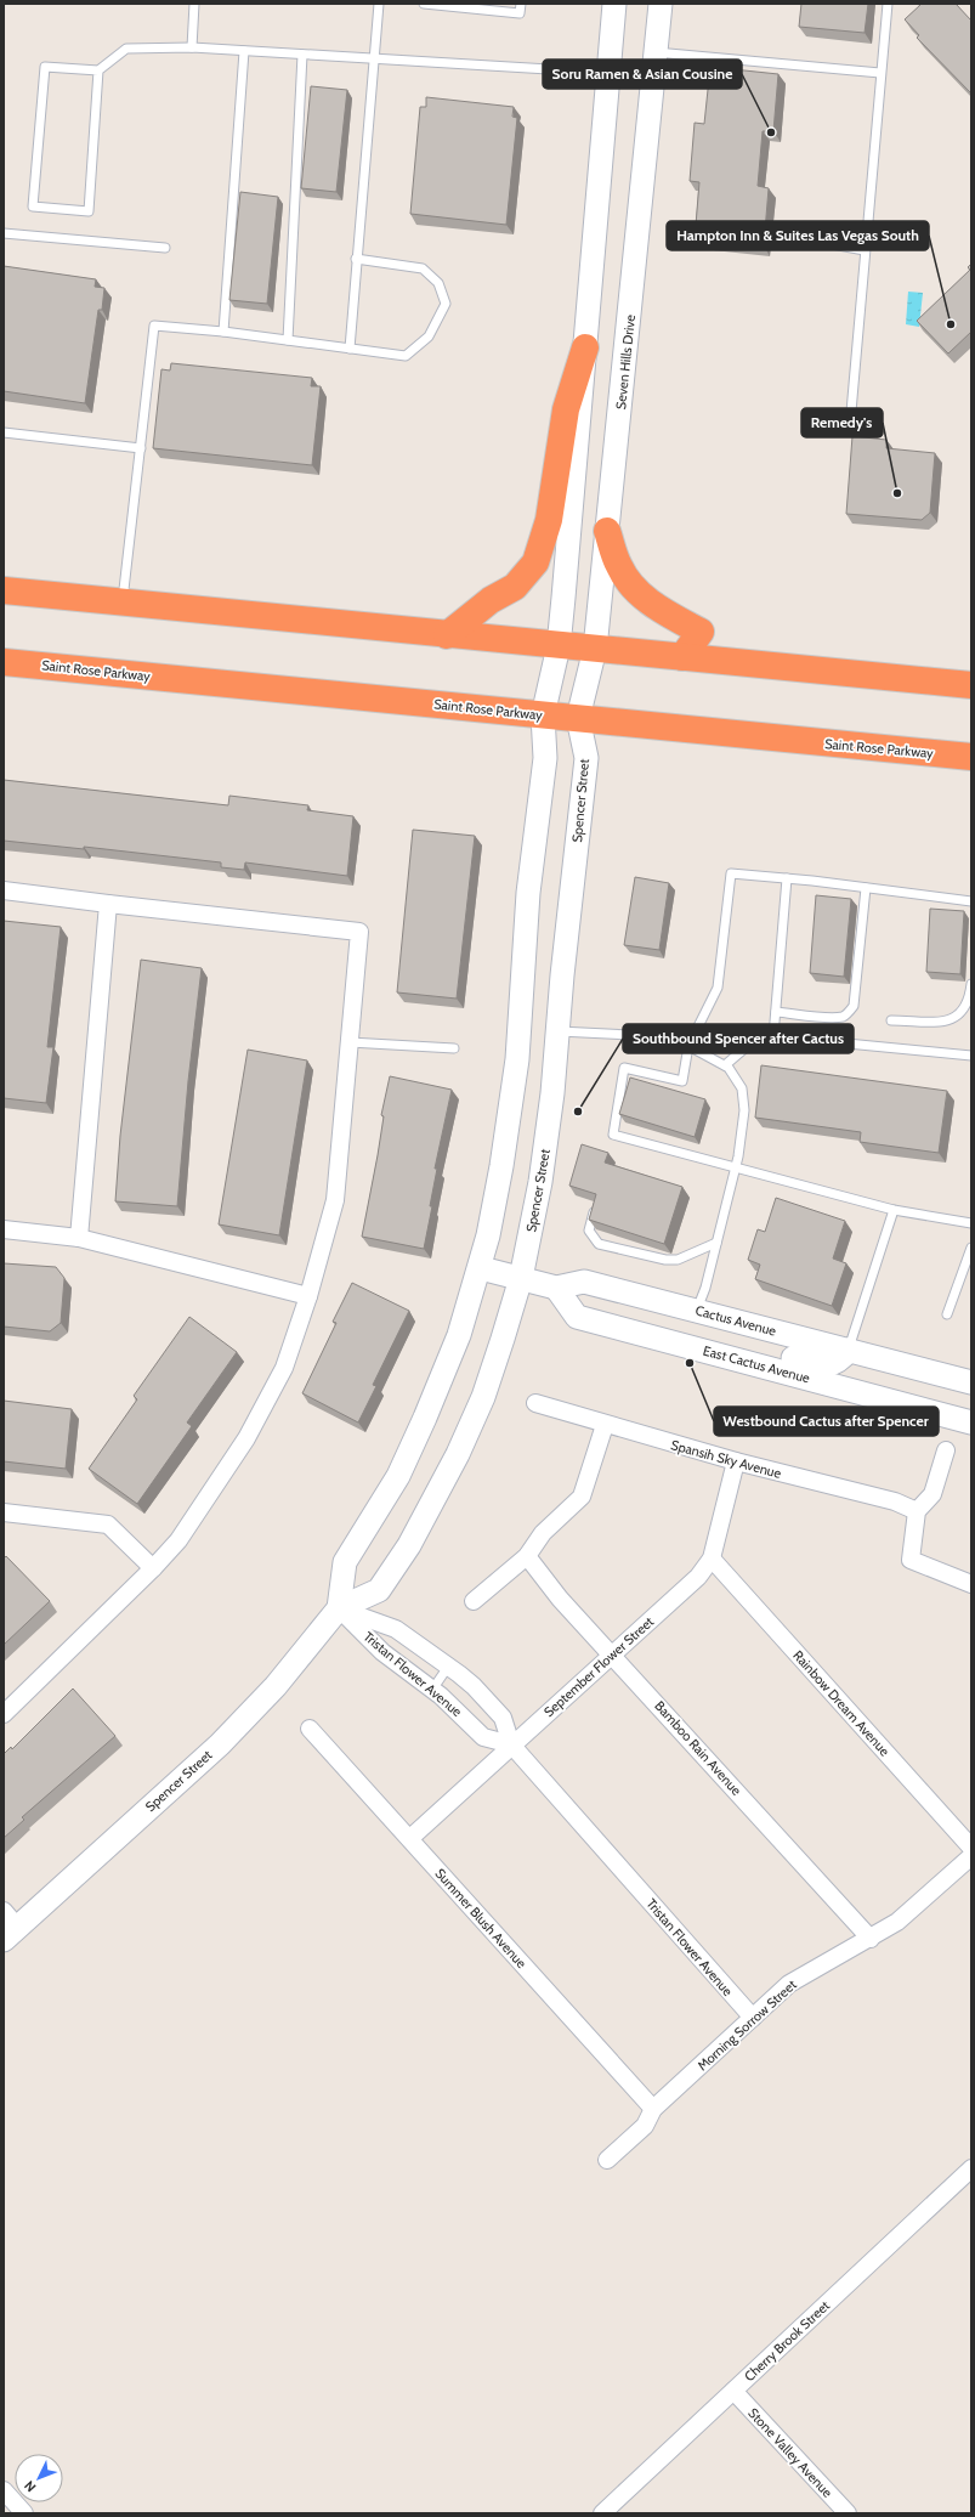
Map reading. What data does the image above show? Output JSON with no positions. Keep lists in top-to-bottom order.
{
  "streets": {
    "highway": ["Saint Rose Parkway"],
    "main road": [
      "Seven Hills Drive",
      "Spencer Street",
      "Cactus Avenue",
      "East Cactus Avenue"
    ],
    "street": [
      "Spansih Sky Avenue",
      "September Flower Street",
      "Tristan Flower Avenue",
      "Rainbow Dream Avenue",
      "Bamboo Rain Avenue",
      "Summer Blush Avenue",
      "Morning Sorrow Street",
      "Cherry Brook Street",
      "Stone Valley Avenue"
    ]
  },
  "crossings": [
    ["Seven Hills Drive", "Saint Rose Parkway"],
    ["Seven Hills Drive", "Spencer Street"],
    ["Saint Rose Parkway", "Spencer Street"],
    ["Spencer Street", "Cactus Avenue"],
    ["Spencer Street", "Tristan Flower Avenue"],
    ["Cactus Avenue", "East Cactus Avenue"],
    ["Spansih Sky Avenue", "September Flower Street"],
    ["September Flower Street", "Tristan Flower Avenue"],
    ["September Flower Street", "Rainbow Dream Avenue"],
    ["September Flower Street", "Bamboo Rain Avenue"],
    ["September Flower Street", "Summer Blush Avenue"],
    ["Tristan Flower Avenue", "Morning Sorrow Street"],
    ["Bamboo Rain Avenue", "Morning Sorrow Street"],
    ["Summer Blush Avenue", "Morning Sorrow Street"],
    ["Cherry Brook Street", "Stone Valley Avenue"]
  ],
  "places": [
    "Soru Ramen & Asian Cousine",
    "Hampton Inn & Suites Las Vegas South",
    "Remedy's",
    "Southbound Spencer after Cactus",
    "Westbound Cactus after Spencer"
  ],
  "north": "bottom left"
}
